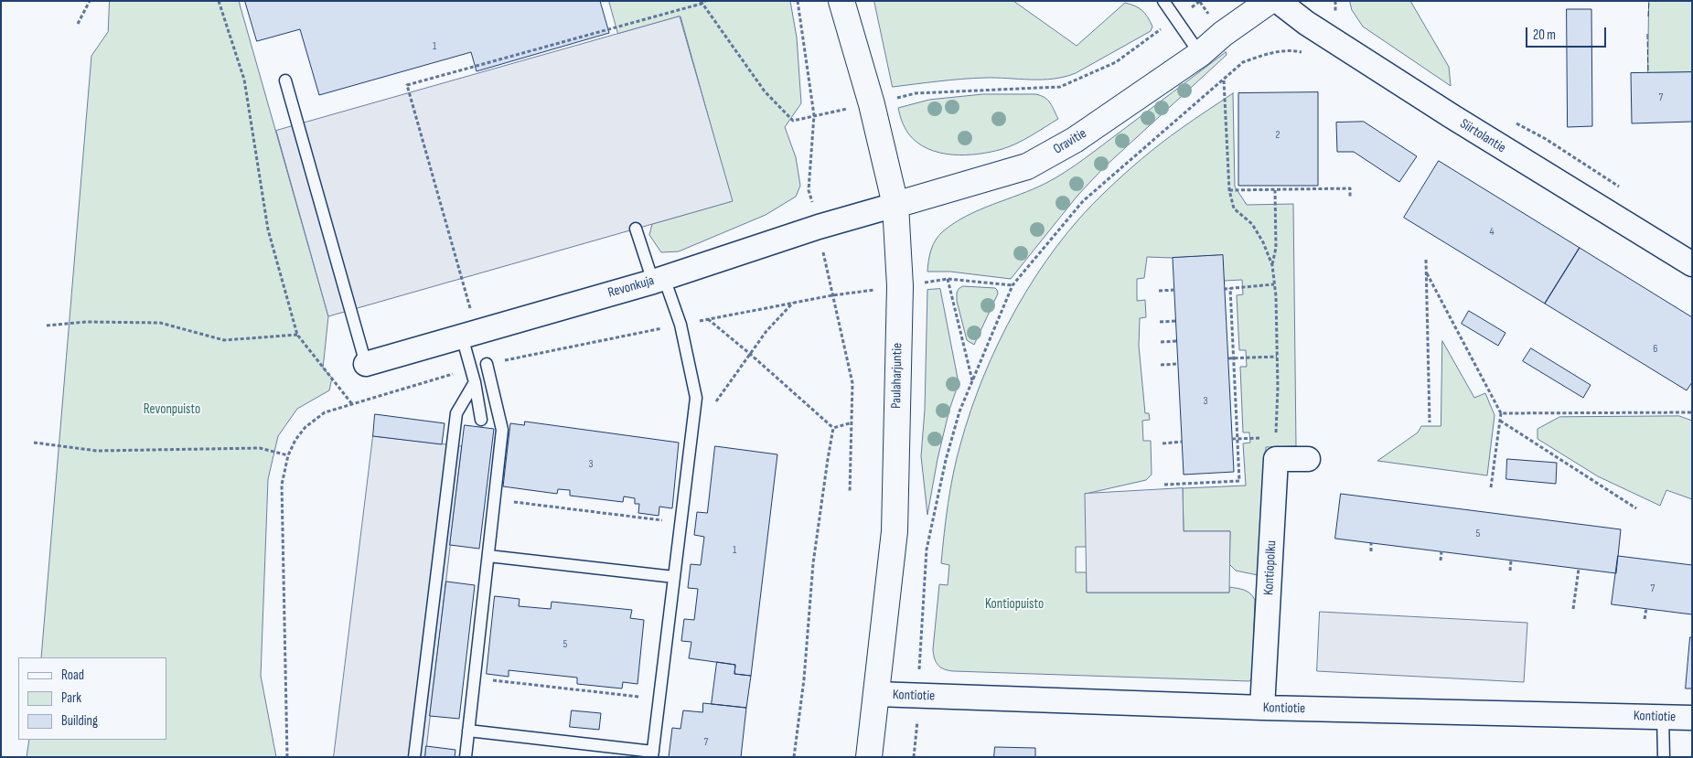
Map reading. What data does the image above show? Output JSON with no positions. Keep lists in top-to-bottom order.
{
  "streets": {
    "street": [
      "Siirtolantie",
      "Oravitie",
      "Revonkuja",
      "Paulaharjuntie",
      "Kontiopolku",
      "Kontiotie"
    ]
  },
  "crossings": [
    ["Oravitie", "Revonkuja"],
    ["Oravitie", "Paulaharjuntie"],
    ["Revonkuja", "Paulaharjuntie"],
    ["Paulaharjuntie", "Kontiotie"],
    ["Kontiopolku", "Kontiotie"]
  ],
  "parks": ["Revonpuisto", "Kontiopuisto"],
  "house_numbers": [
    "1",
    "7",
    "2",
    "4",
    "6",
    "3",
    "3",
    "5",
    "1",
    "7",
    "5",
    "7"
  ],
  "legend": ["Road", "Park", "Building"],
  "scale_bar": "20 m"
}
